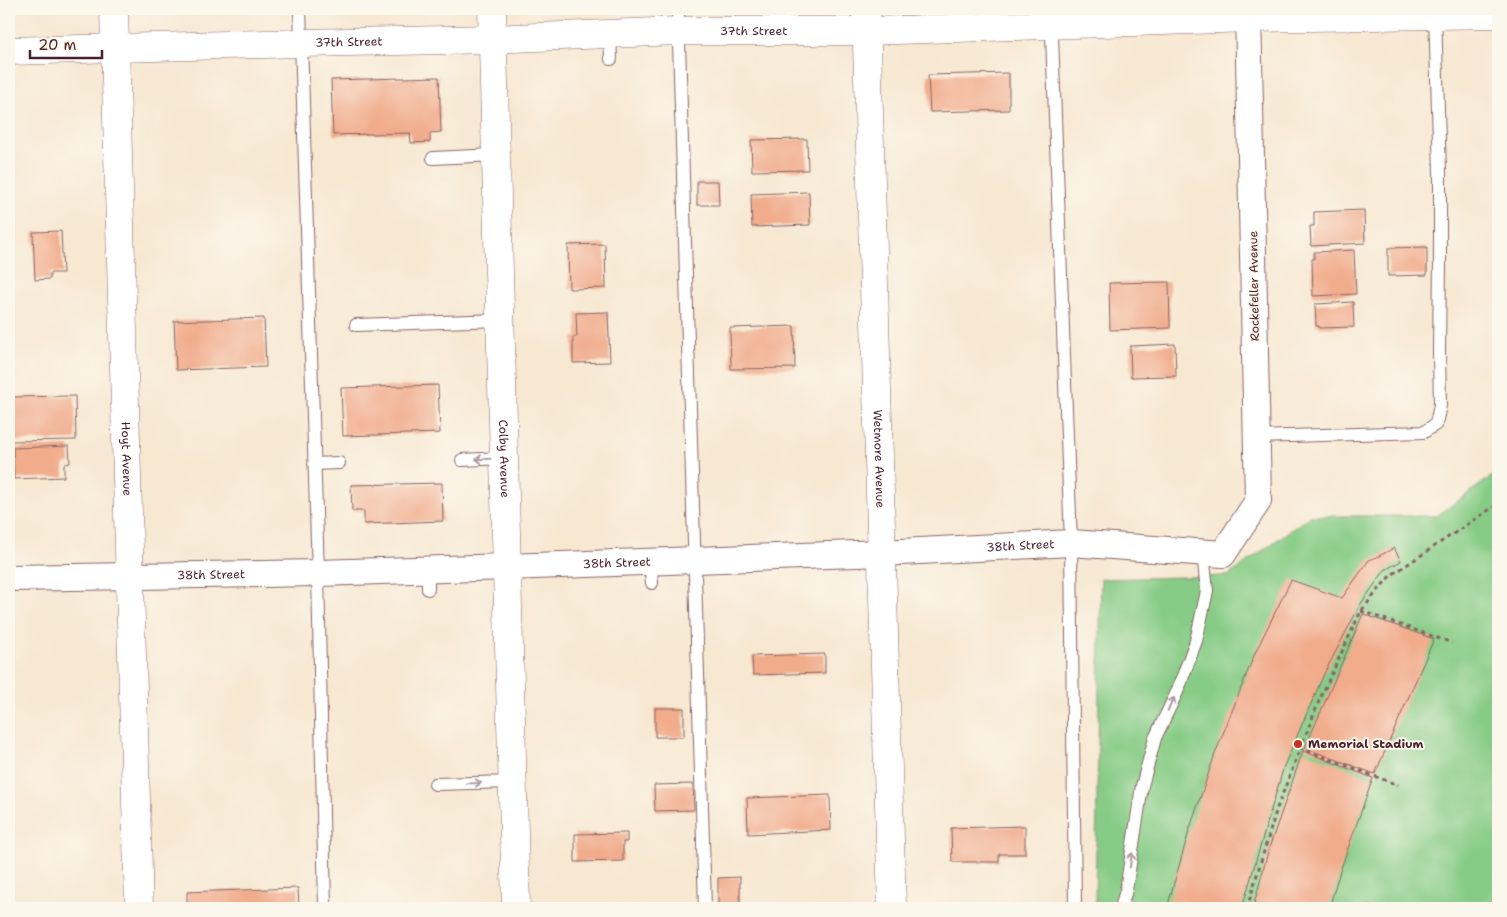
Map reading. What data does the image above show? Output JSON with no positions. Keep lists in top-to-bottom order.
{
  "streets": {
    "street": [
      "37th Street",
      "Rockefeller Avenue",
      "Wetmore Avenue",
      "Hoyt Avenue",
      "Colby Avenue",
      "38th Street"
    ]
  },
  "crossings": [
    ["37th Street", "Rockefeller Avenue"],
    ["37th Street", "Wetmore Avenue"],
    ["37th Street", "Hoyt Avenue"],
    ["37th Street", "Colby Avenue"],
    ["Rockefeller Avenue", "38th Street"],
    ["Wetmore Avenue", "38th Street"],
    ["Hoyt Avenue", "38th Street"],
    ["Colby Avenue", "38th Street"]
  ],
  "places": ["Memorial Stadium"],
  "scale_bar": "20 m"
}
